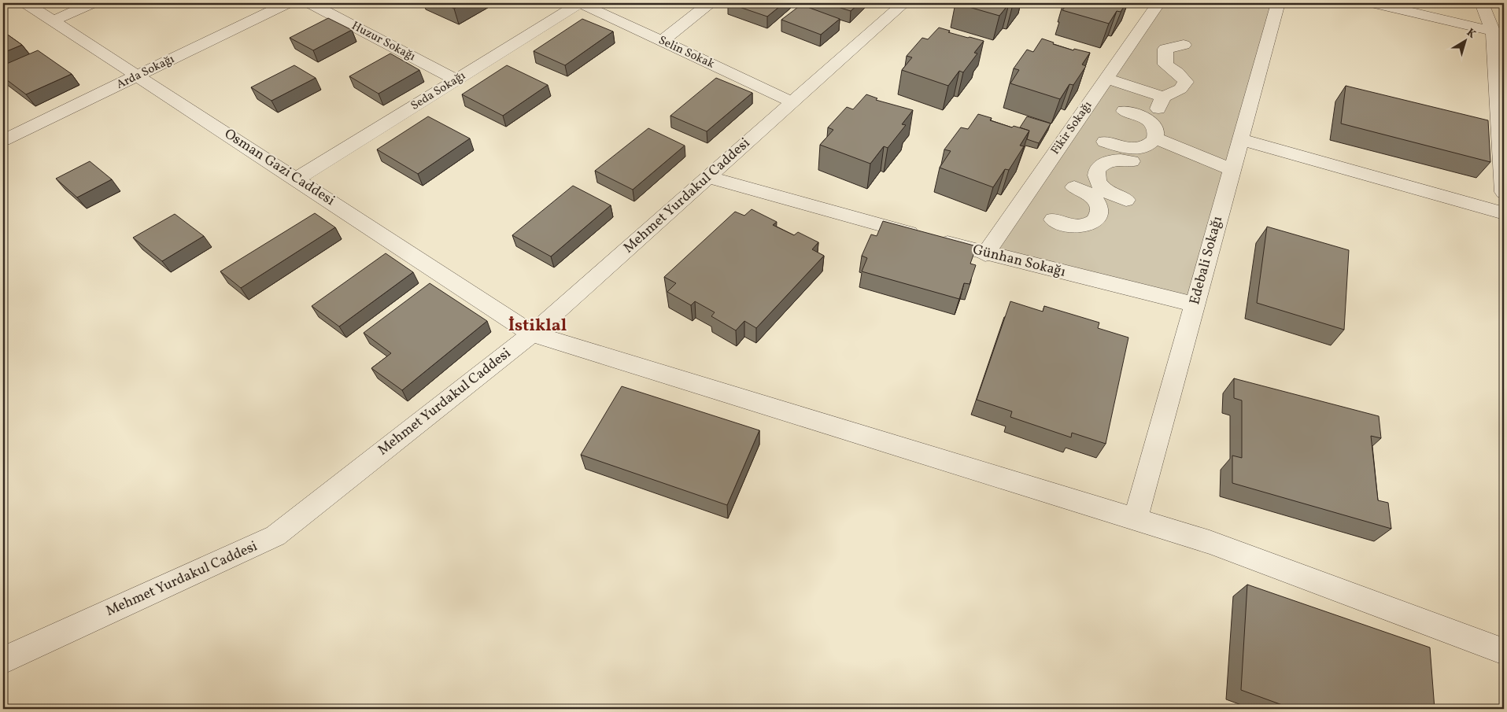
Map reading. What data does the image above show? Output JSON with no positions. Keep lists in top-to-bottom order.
{
  "streets": {
    "street": [
      "Huzur Sokağı",
      "Selin Sokak",
      "Arda Sokağı",
      "Seda Sokağı",
      "Fikir Sokağı",
      "Osman Gazi Caddesi",
      "Mehmet Yurdakul Caddesi",
      "Edebali Sokağı",
      "Günhan Sokağı"
    ]
  },
  "crossings": [
    ["Huzur Sokağı", "Seda Sokağı"],
    ["Selin Sokak", "Seda Sokağı"],
    ["Selin Sokak", "Mehmet Yurdakul Caddesi"],
    ["Arda Sokağı", "Osman Gazi Caddesi"],
    ["Seda Sokağı", "Osman Gazi Caddesi"],
    ["Fikir Sokağı", "Günhan Sokağı"],
    ["Osman Gazi Caddesi", "Mehmet Yurdakul Caddesi"],
    ["Osman Gazi Caddesi", "Edebali Sokağı"],
    ["Mehmet Yurdakul Caddesi", "Günhan Sokağı"],
    ["Edebali Sokağı", "Günhan Sokağı"]
  ],
  "districts": ["İstiklal"],
  "north": "top right"
}
